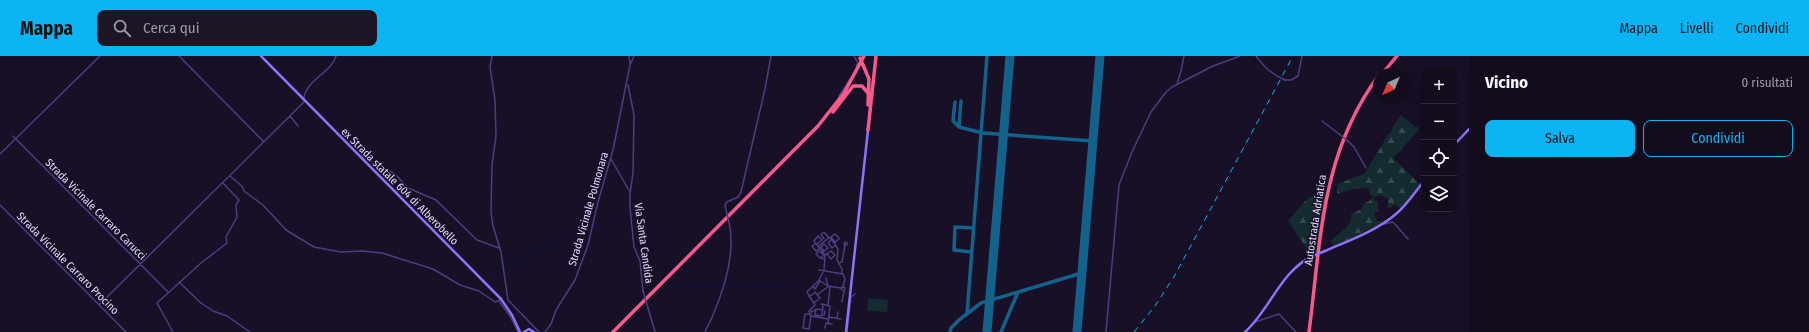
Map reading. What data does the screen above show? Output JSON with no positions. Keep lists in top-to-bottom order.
{
  "streets": {
    "highway": ["Autostrada Adriatica"],
    "main road": ["ex Strada statale 604 di Alberobello"],
    "street": [
      "Strada Vicinale Carraro Carucci",
      "Strada Vicinale Polmonara",
      "Via Santa Candida",
      "Strada Vicinale Carraro Procino"
    ]
  },
  "crossings": [
    ["Strada Vicinale Polmonara", "Via Santa Candida"]
  ],
  "north": "bottom left",
  "page": {
    "header": "Mappa",
    "search": "Cerca qui",
    "nav": ["Mappa", "Livelli", "Condividi"],
    "heading": ["Vicino", "0 risultati"],
    "map_buttons": ["+", "−"],
    "buttons": ["Salva", "Condividi"]
  }
}
